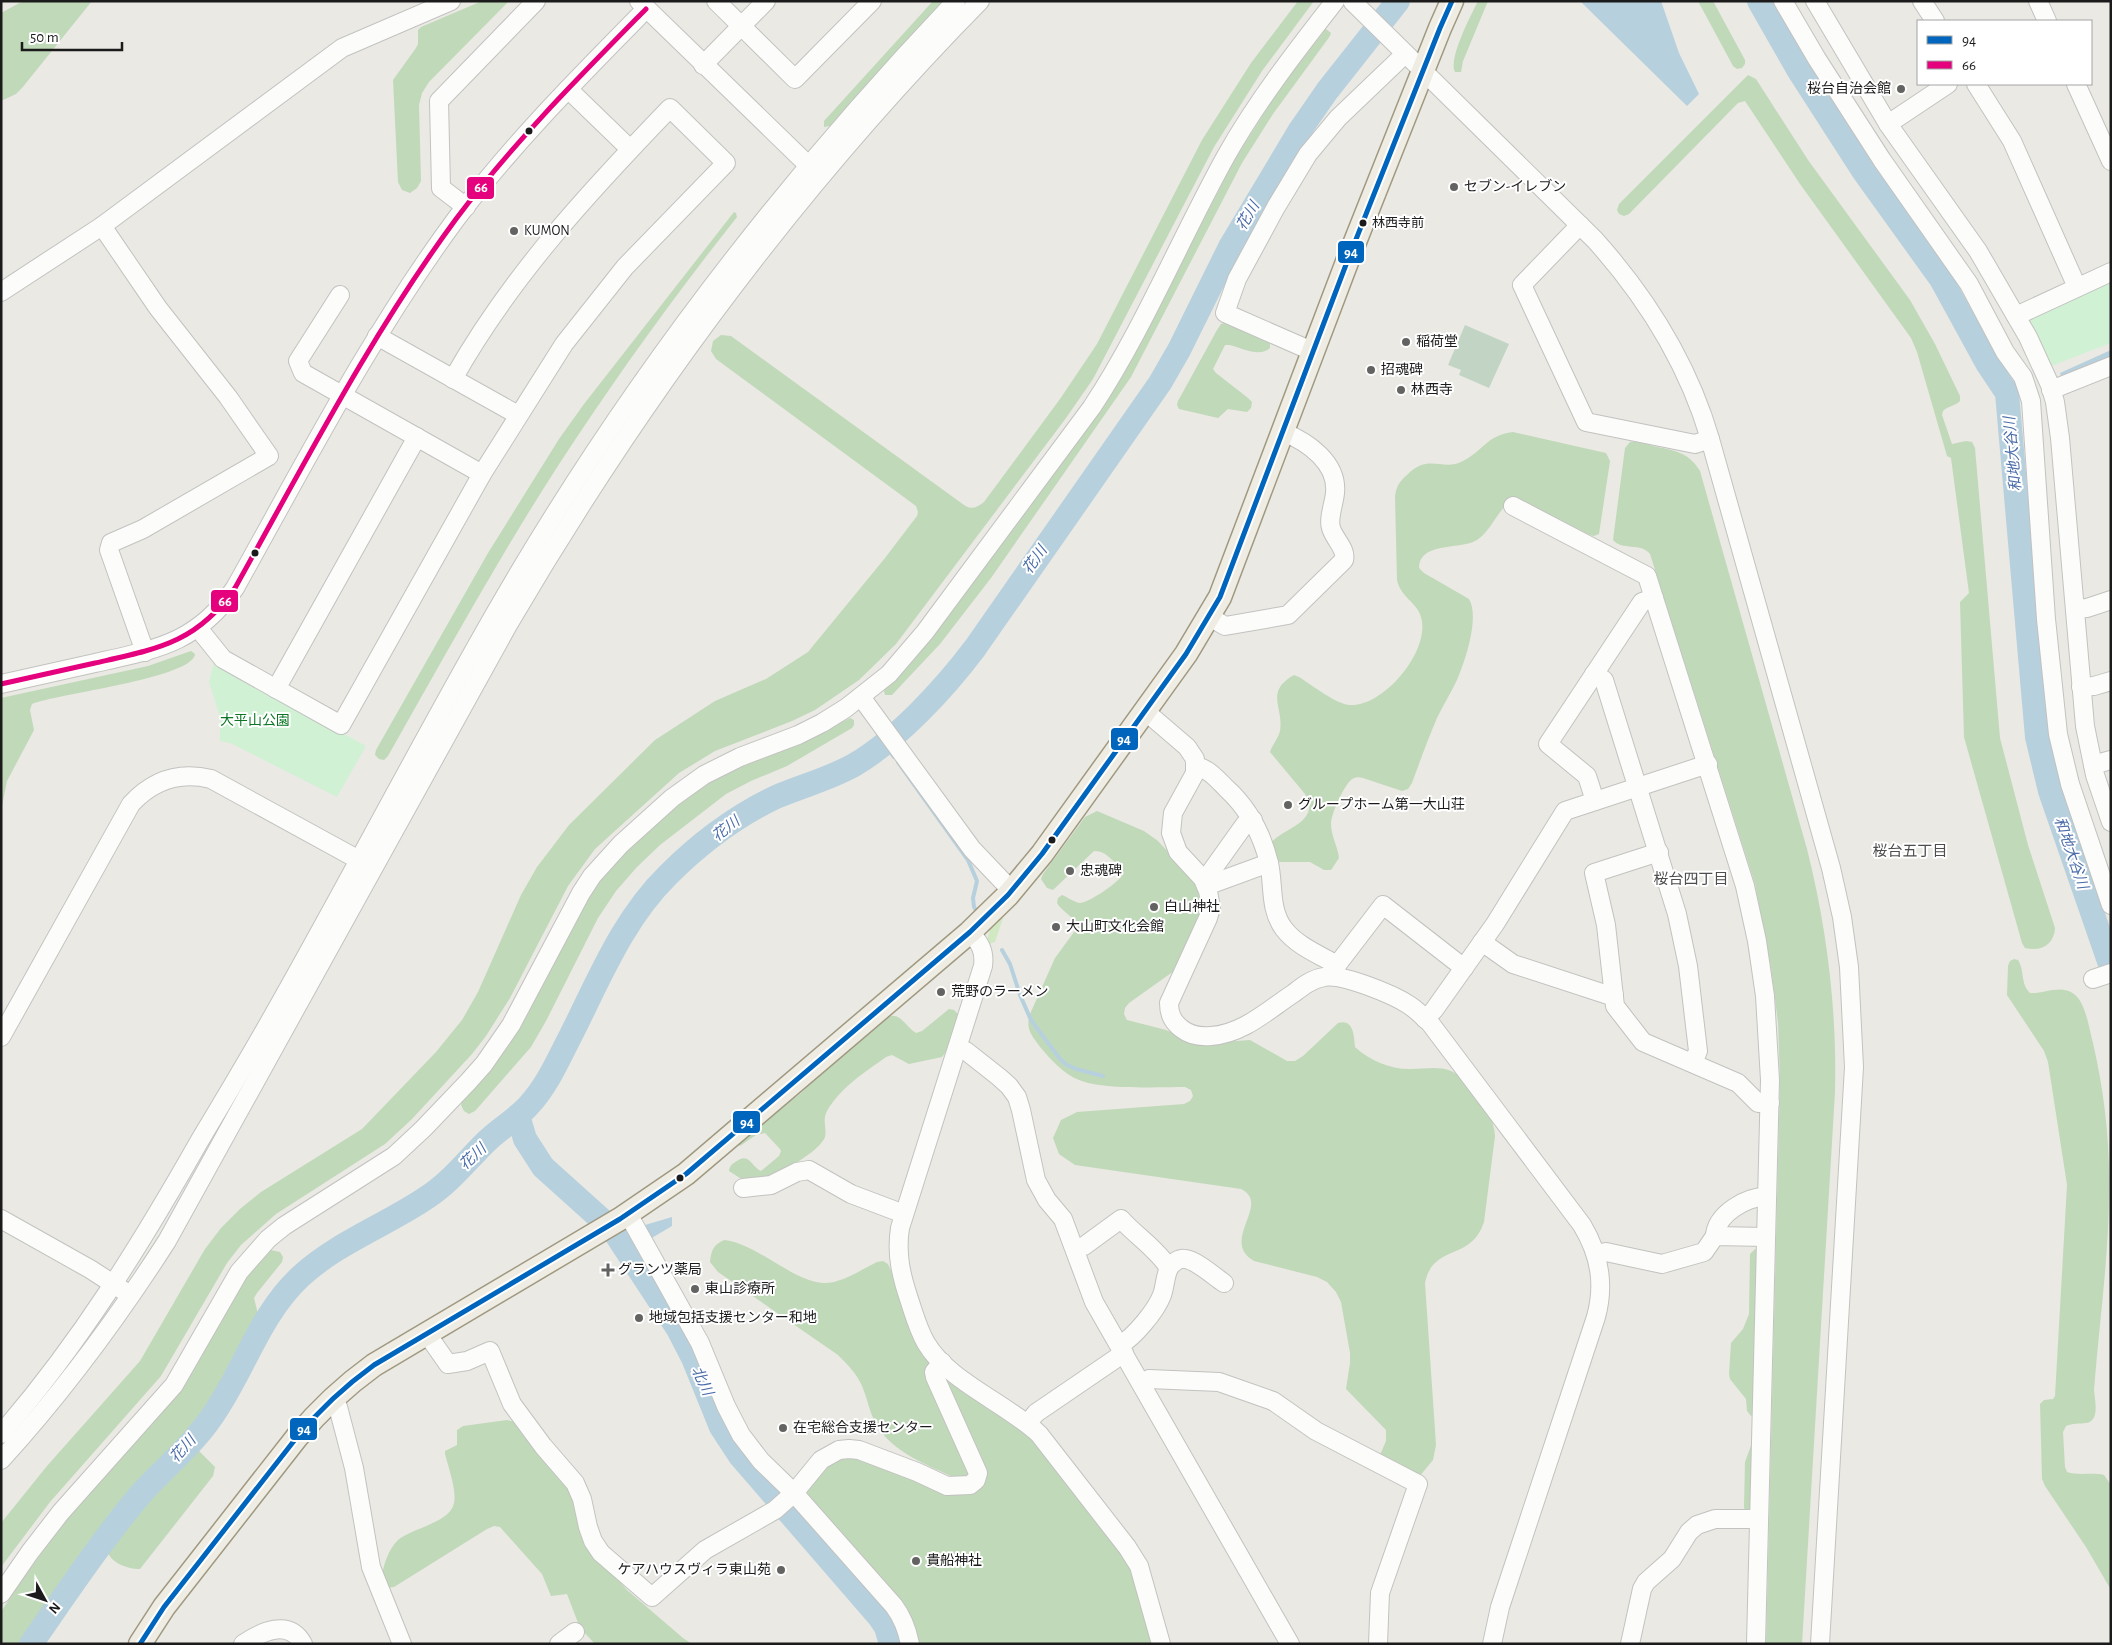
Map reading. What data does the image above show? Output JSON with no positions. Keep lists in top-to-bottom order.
{
  "districts": ["桜台五丁目", "桜台四丁目"],
  "water": ["花川", "和地大谷川", "北川"],
  "parks": ["大平山公園"],
  "places": {
    "other": [
      "桜台自治会館",
      "セブン-イレブン",
      "林西寺前",
      "KUMON",
      "稲荷堂",
      "招魂碑",
      "林西寺",
      "グループホーム第一大山荘",
      "忠魂碑",
      "白山神社",
      "大山町文化会館",
      "荒野のラーメン",
      "東山診療所",
      "地域包括支援センター和地",
      "在宅総合支援センター",
      "貴船神社",
      "ケアハウスヴィラ東山苑"
    ],
    "health": ["グランツ薬局"]
  },
  "lines": ["transit line 94", "transit line 66"],
  "legend": ["94", "66"],
  "scale_bar": "50 m",
  "north": "bottom right"
}
